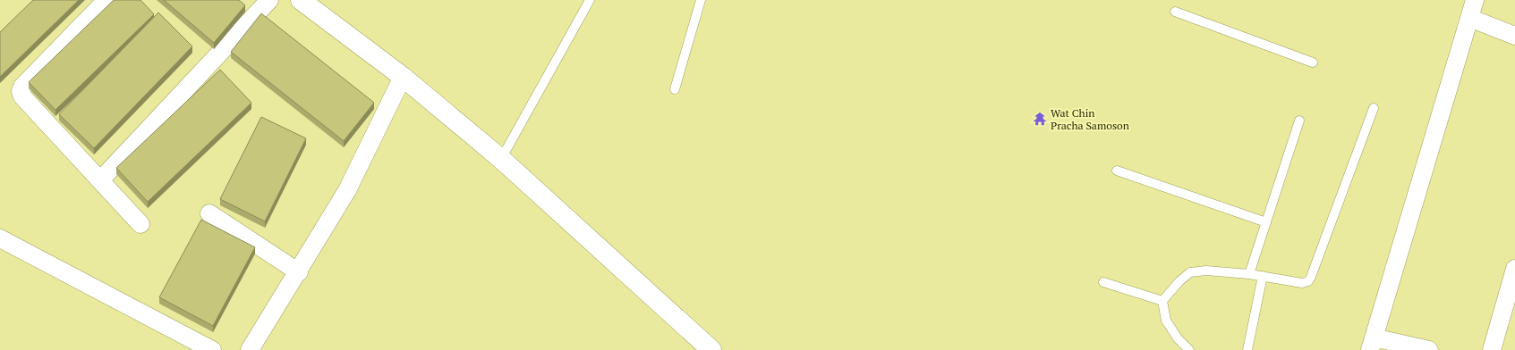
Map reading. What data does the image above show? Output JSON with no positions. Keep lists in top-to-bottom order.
{
  "places": {
    "temple": ["Wat Chin Pracha Samoson"]
  }
}
